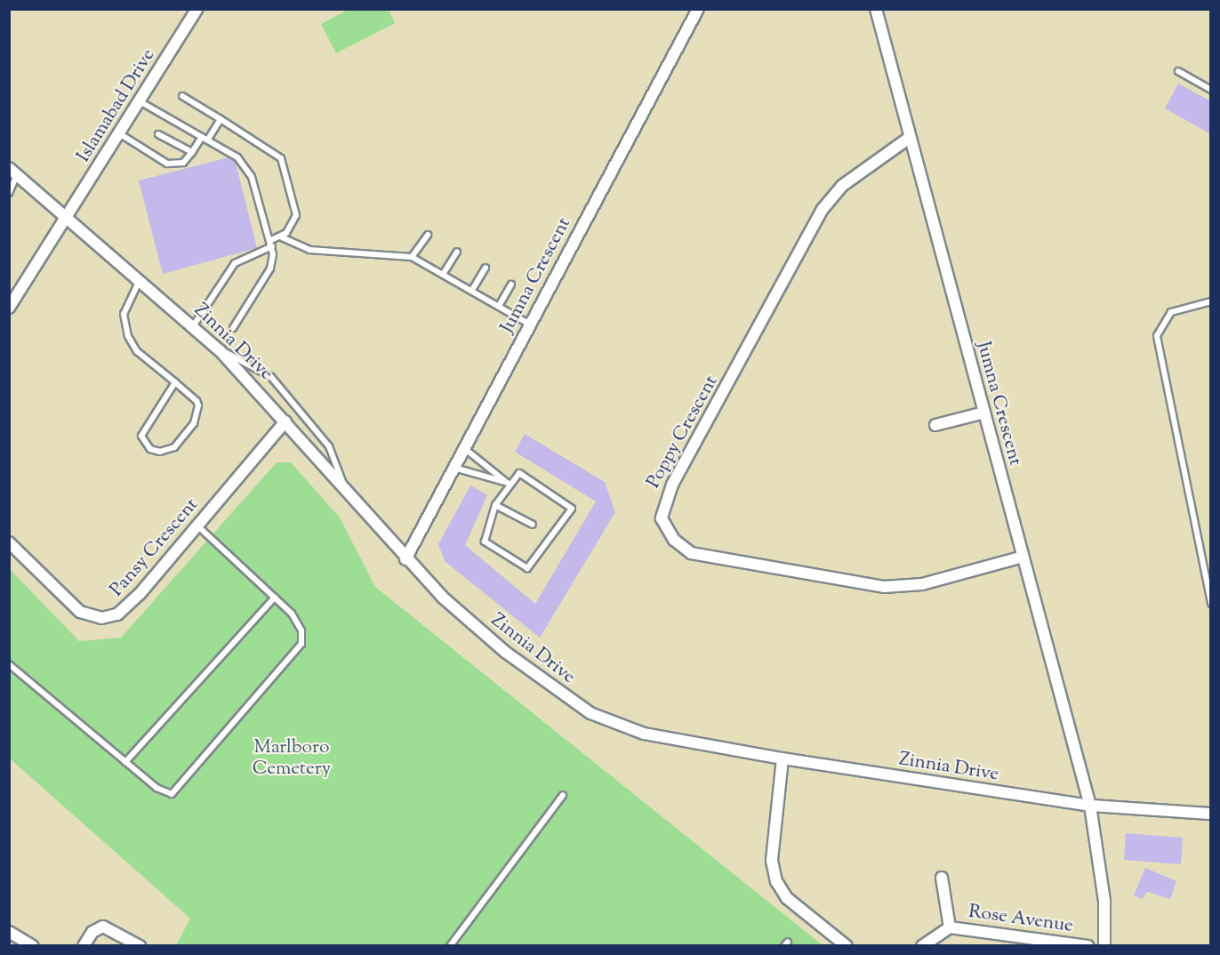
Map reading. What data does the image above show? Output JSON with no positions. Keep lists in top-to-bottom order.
{
  "streets": {
    "street": [
      "Islamabad Drive",
      "Jumna Crescent",
      "Zinnia Drive",
      "Poppy Crescent",
      "Pansy Crescent",
      "Rose Avenue"
    ]
  },
  "crossings": [
    ["Islamabad Drive", "Zinnia Drive"],
    ["Jumna Crescent", "Zinnia Drive"],
    ["Jumna Crescent", "Poppy Crescent"],
    ["Zinnia Drive", "Pansy Crescent"]
  ],
  "parks": ["Marlboro Cemetery"]
}
